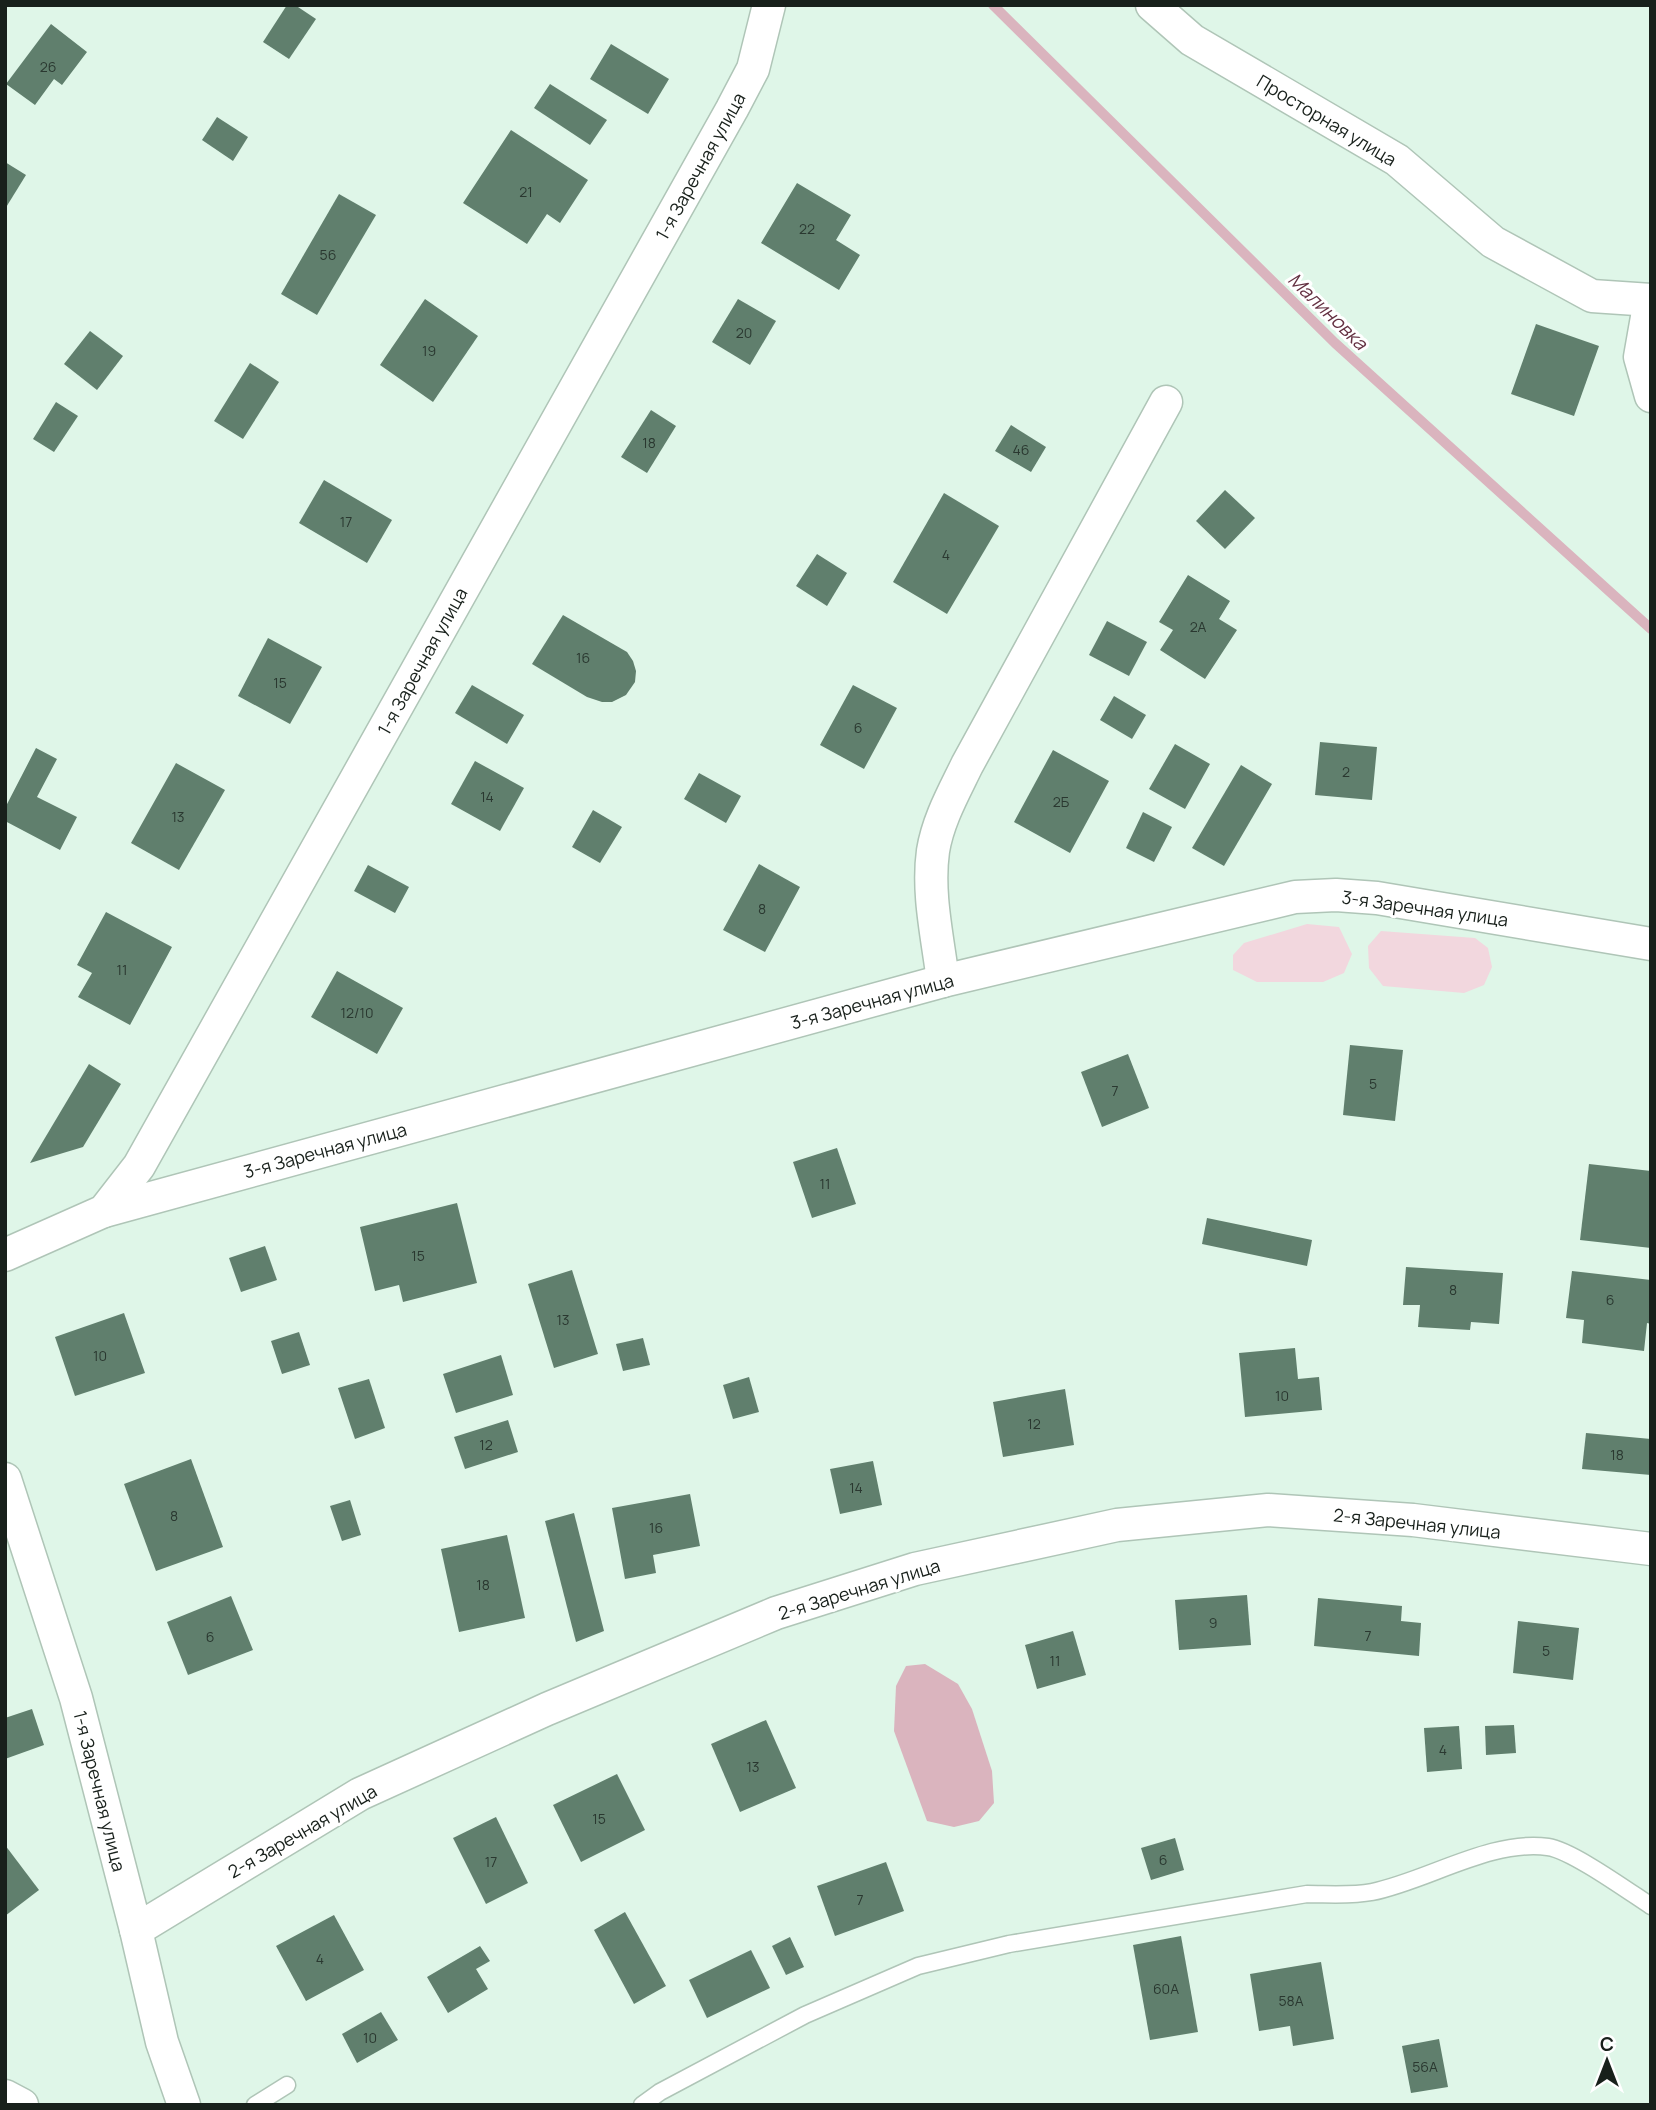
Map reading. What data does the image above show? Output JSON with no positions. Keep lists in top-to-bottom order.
{
  "streets": {
    "street": [
      "Просторная улица",
      "1-я Заречная улица",
      "3-я Заречная улица",
      "2-я Заречная улица"
    ]
  },
  "crossings": [
    ["1-я Заречная улица", "3-я Заречная улица"],
    ["1-я Заречная улица", "2-я Заречная улица"]
  ],
  "water": ["Малиновка"],
  "house_numbers": [
    "26",
    "21",
    "22",
    "56",
    "20",
    "19",
    "18",
    "46",
    "17",
    "4",
    "2А",
    "16",
    "15",
    "6",
    "2",
    "14",
    "2Б",
    "13",
    "8",
    "11",
    "12/10",
    "5",
    "7",
    "11",
    "15",
    "8",
    "6",
    "13",
    "10",
    "10",
    "12",
    "12",
    "18",
    "14",
    "8",
    "16",
    "18",
    "9",
    "7",
    "6",
    "5",
    "11",
    "4",
    "13",
    "15",
    "6",
    "17",
    "7",
    "4",
    "60А",
    "58А",
    "10",
    "56А"
  ],
  "north": "top"
}
